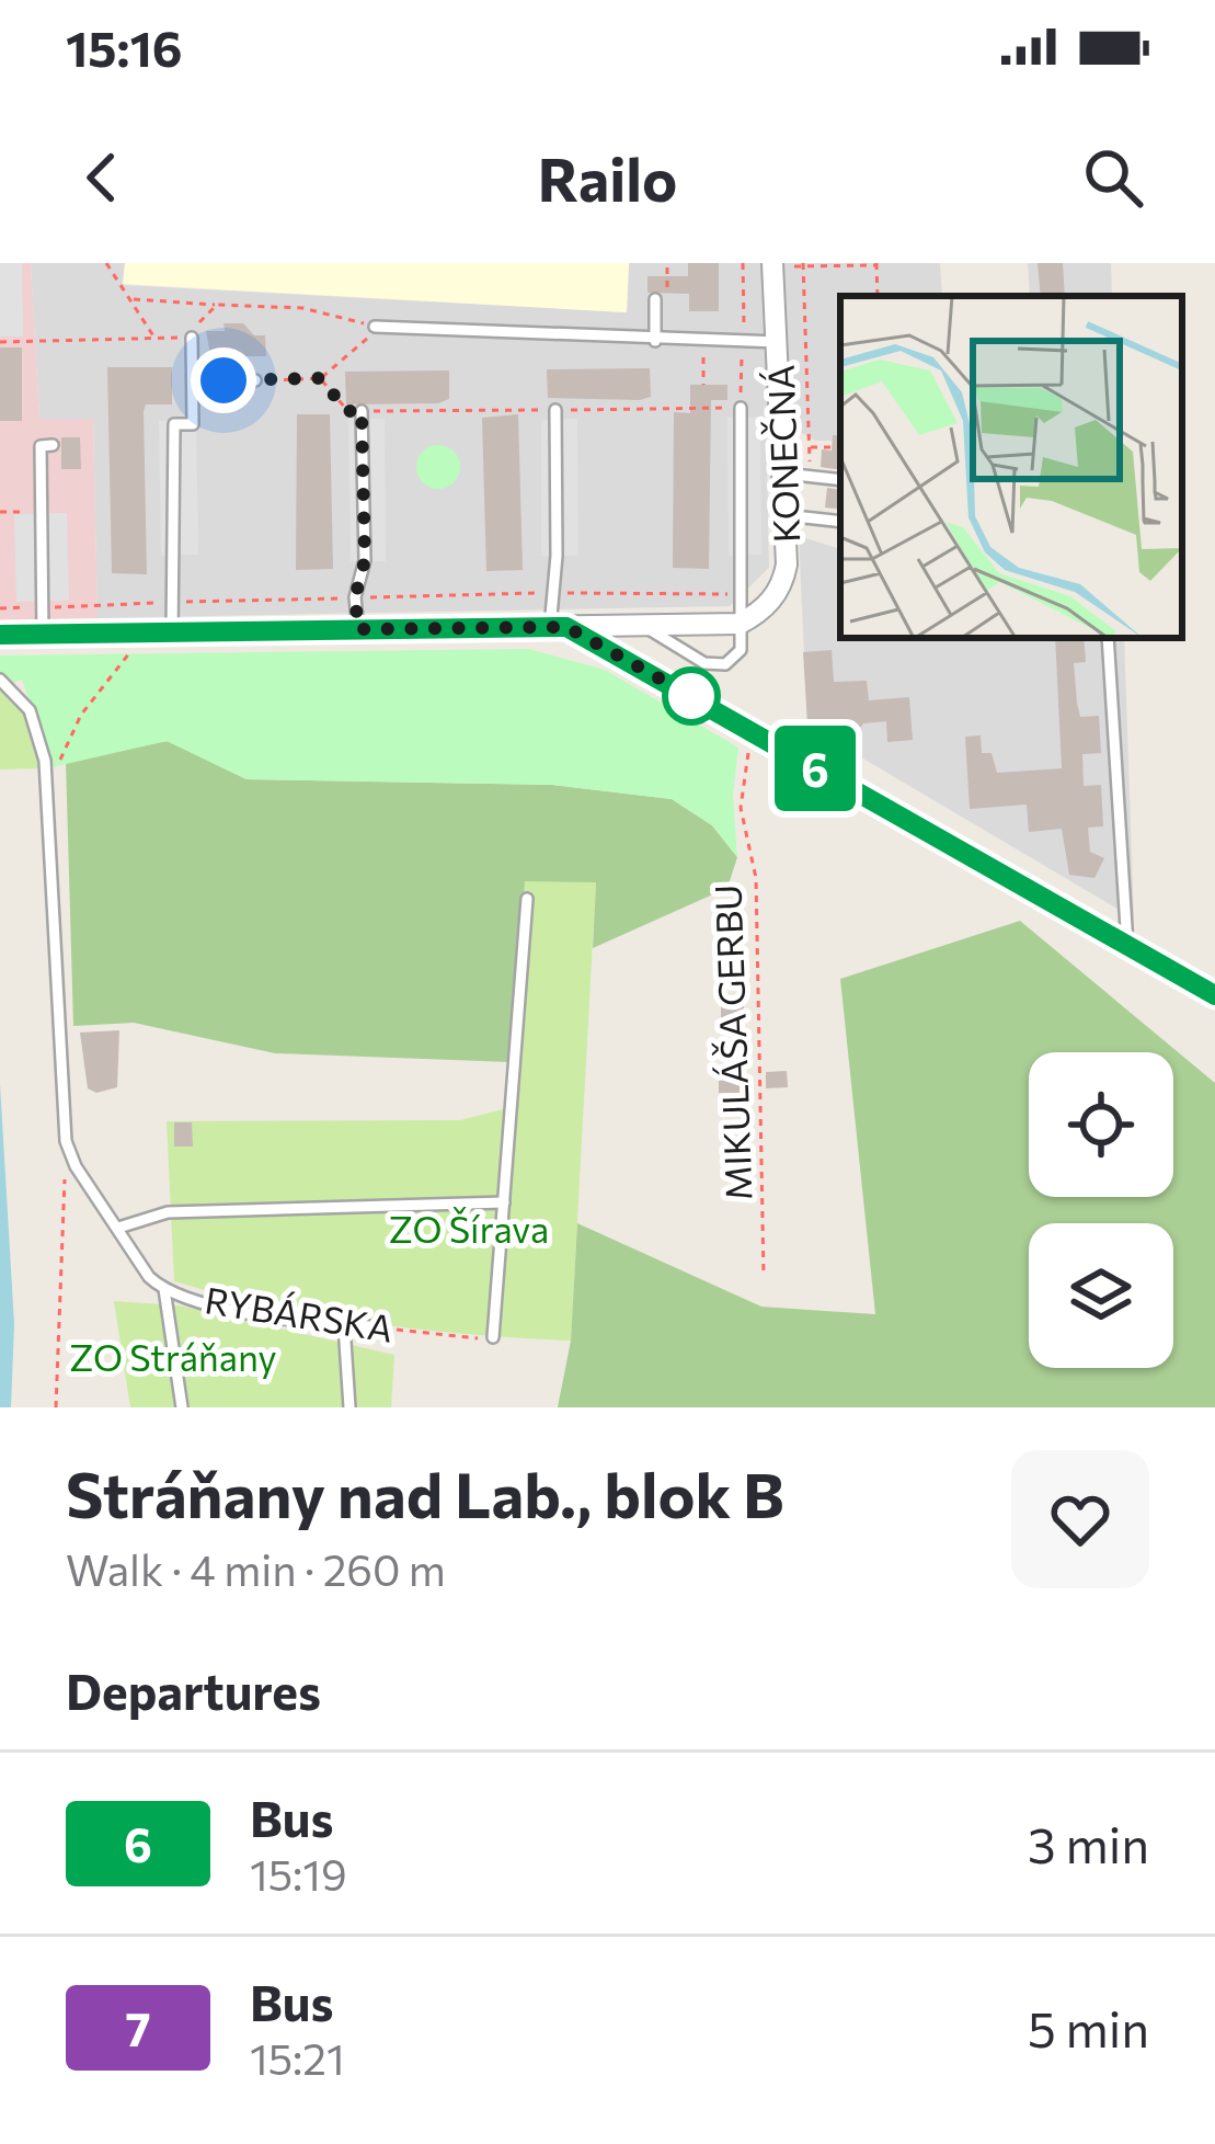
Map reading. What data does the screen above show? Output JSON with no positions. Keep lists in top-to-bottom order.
{
  "streets": {
    "street": ["KONEČNÁ"],
    "lane": ["RYBÁRSKA"],
    "path": ["MIKULÁŠA GERBU"]
  },
  "parks": ["ZO Šírava", "ZO Stráňany"],
  "lines": ["bus line 6"],
  "page": {
    "status": "15:16",
    "header": "Railo",
    "on_map": "6",
    "heading": [
      ["Stráňany nad Lab., blok B", "Walk · 4 min · 260 m"],
      "Departures"
    ],
    "list": [
      {
        "mark": "6",
        "name": "Bus",
        "note": "15:19",
        "value": "3 min"
      },
      {
        "mark": "7",
        "name": "Bus",
        "note": "15:21",
        "value": "5 min"
      }
    ]
  }
}
